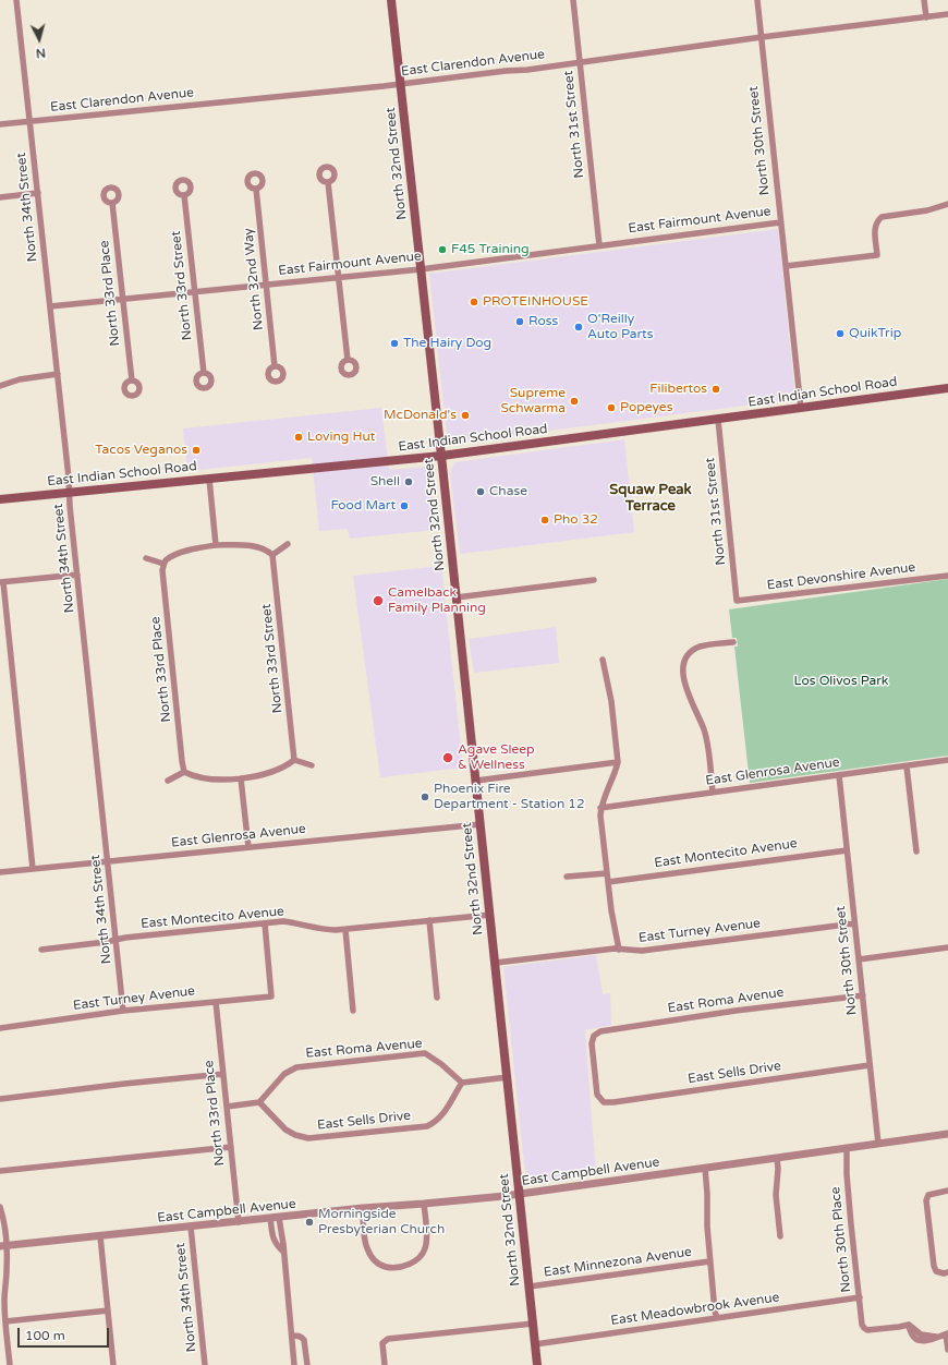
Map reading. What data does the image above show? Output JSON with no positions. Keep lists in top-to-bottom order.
{
  "streets": {
    "main road": ["North 32nd Street", "East Indian School Road"],
    "street": [
      "East Clarendon Avenue",
      "North 31st Street",
      "North 30th Street",
      "North 34th Street",
      "East Fairmount Avenue",
      "North 32nd Way",
      "North 33rd Street",
      "North 33rd Place",
      "East Devonshire Avenue",
      "East Glenrosa Avenue",
      "East Montecito Avenue",
      "East Turney Avenue",
      "East Roma Avenue",
      "East Sells Drive",
      "East Campbell Avenue",
      "North 30th Place",
      "East Minnezona Avenue",
      "East Meadowbrook Avenue"
    ]
  },
  "crossings": [
    ["East Clarendon Avenue", "North 31st Street"],
    ["East Clarendon Avenue", "North 30th Street"],
    ["East Clarendon Avenue", "North 32nd Street"],
    ["East Clarendon Avenue", "North 34th Street"],
    ["North 31st Street", "East Fairmount Avenue"],
    ["North 31st Street", "East Indian School Road"],
    ["North 31st Street", "East Devonshire Avenue"],
    ["North 30th Street", "East Fairmount Avenue"],
    ["North 30th Street", "East Indian School Road"],
    ["North 30th Street", "East Glenrosa Avenue"],
    ["North 30th Street", "East Montecito Avenue"],
    ["North 30th Street", "East Turney Avenue"],
    ["North 30th Street", "East Roma Avenue"],
    ["North 30th Street", "East Sells Drive"],
    ["North 30th Street", "East Campbell Avenue"],
    ["North 32nd Street", "East Fairmount Avenue"],
    ["North 32nd Street", "East Indian School Road"],
    ["North 32nd Street", "East Glenrosa Avenue"],
    ["North 32nd Street", "East Montecito Avenue"],
    ["North 32nd Street", "East Turney Avenue"],
    ["North 32nd Street", "East Campbell Avenue"],
    ["North 32nd Street", "East Minnezona Avenue"],
    ["North 32nd Street", "East Meadowbrook Avenue"],
    ["North 34th Street", "East Fairmount Avenue"],
    ["North 34th Street", "East Indian School Road"],
    ["North 34th Street", "East Glenrosa Avenue"],
    ["North 34th Street", "East Montecito Avenue"],
    ["North 34th Street", "East Turney Avenue"],
    ["North 34th Street", "East Campbell Avenue"],
    ["East Fairmount Avenue", "North 32nd Way"],
    ["East Fairmount Avenue", "North 33rd Street"],
    ["East Fairmount Avenue", "North 33rd Place"],
    ["North 33rd Place", "East Turney Avenue"],
    ["North 33rd Place", "East Campbell Avenue"],
    ["East Montecito Avenue", "East Turney Avenue"],
    ["East Roma Avenue", "East Sells Drive"],
    ["East Campbell Avenue", "North 30th Place"],
    ["North 30th Place", "East Meadowbrook Avenue"]
  ],
  "districts": ["Squaw Peak Terrace"],
  "parks": ["Los Olivos Park"],
  "places": [
    "F45 Training",
    "PROTEINHOUSE",
    "Ross",
    "O'Reilly Auto Parts",
    "QuikTrip",
    "The Hairy Dog",
    "Filibertos",
    "Supreme Schwarma",
    "Popeyes",
    "McDonald's",
    "Loving Hut",
    "Tacos Veganos",
    "Shell",
    "Chase",
    "Food Mart",
    "Pho 32",
    "Camelback Family Planning",
    "Agave Sleep & Wellness",
    "Phoenix Fire Department - Station 12",
    "Morningside Presbyterian Church"
  ],
  "scale_bar": "100 m",
  "north": "bottom"
}
